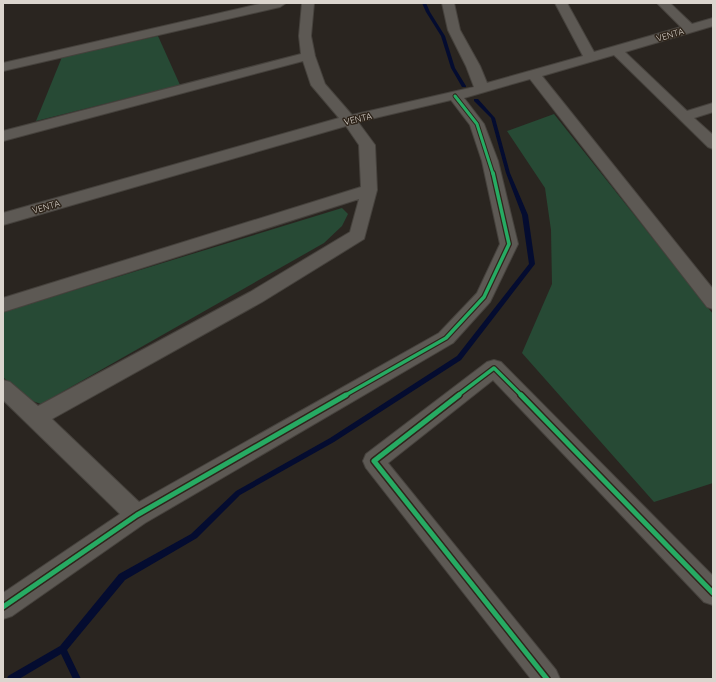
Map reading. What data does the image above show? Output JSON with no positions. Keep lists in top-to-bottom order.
{
  "streets": {
    "street": ["VENTA"]
  }
}
